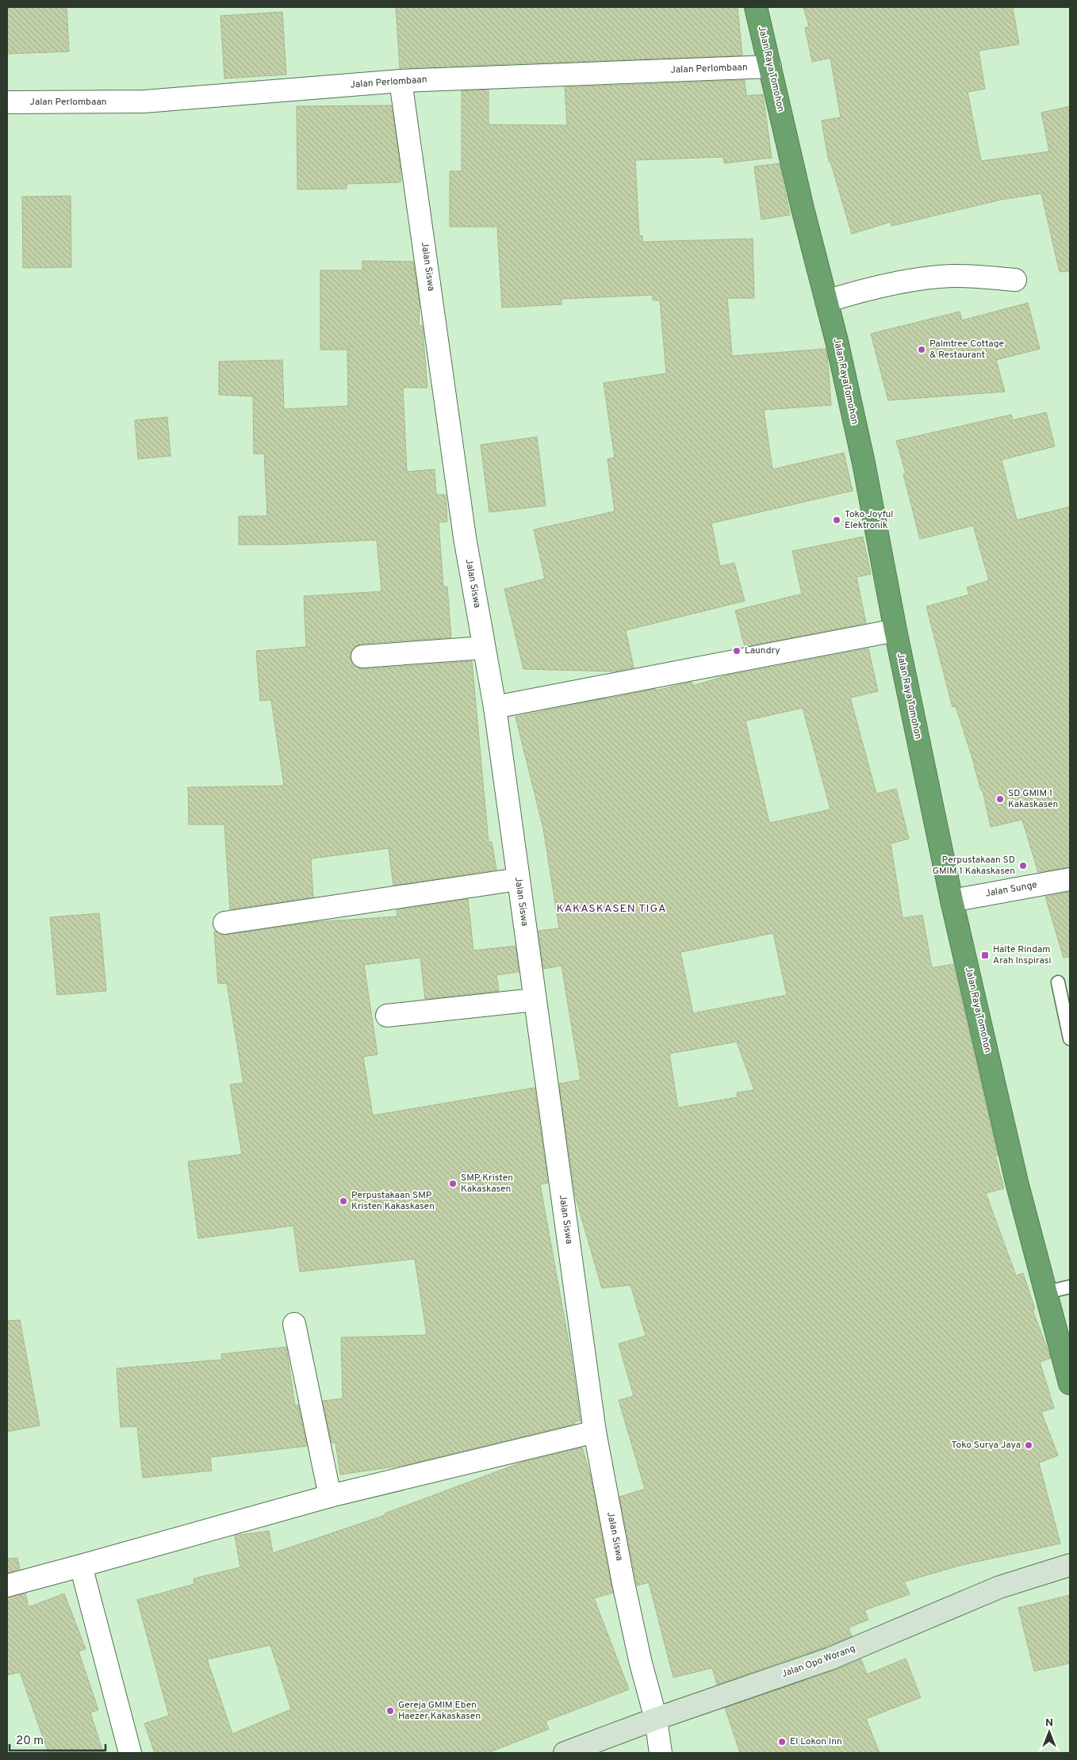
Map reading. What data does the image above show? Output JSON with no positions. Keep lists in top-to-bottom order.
{
  "streets": {
    "highway": ["Jalan Raya Tomohon"],
    "street": [
      "Jalan Perlombaan",
      "Jalan Siswa",
      "Jalan Sunge",
      "Jalan Opo Worang"
    ]
  },
  "crossings": [
    ["Jalan Perlombaan", "Jalan Raya Tomohon"],
    ["Jalan Perlombaan", "Jalan Siswa"],
    ["Jalan Raya Tomohon", "Jalan Sunge"],
    ["Jalan Siswa", "Jalan Opo Worang"]
  ],
  "districts": ["KAKASKASEN TIGA"],
  "places": {
    "other": [
      "Palmtree Cottage & Restaurant",
      "Toko Joyful Elektronik",
      "Laundry",
      "SD GMIM 1 Kakaskasen",
      "Perpustakaan SD GMIM 1 Kakaskasen",
      "SMP Kristen Kakaskasen",
      "Perpustakaan SMP Kristen Kakaskasen",
      "Toko Surya Jaya",
      "Gereja GMIM Eben Haezer Kakaskasen",
      "El Lokon Inn"
    ],
    "transit": ["Halte Rindam Arah Inspirasi"]
  },
  "scale_bar": "20 m",
  "north": "top"
}
